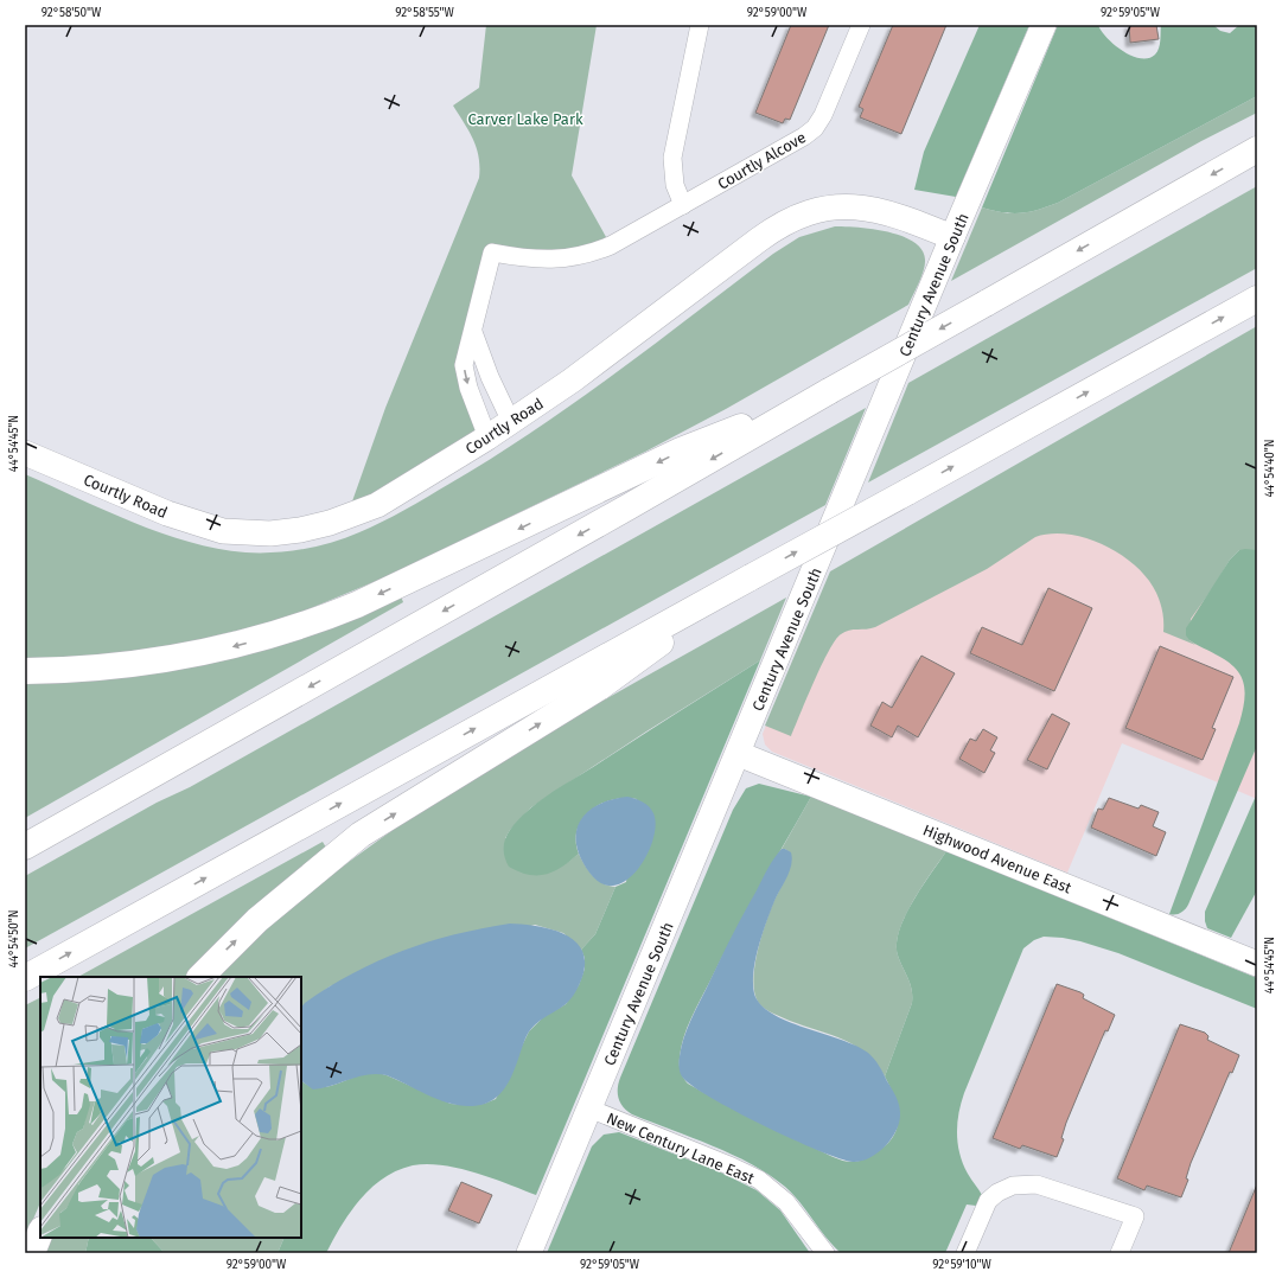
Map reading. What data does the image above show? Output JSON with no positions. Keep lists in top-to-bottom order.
{
  "streets": {
    "street": [
      "Courtly Alcove",
      "Century Avenue South",
      "Courtly Road",
      "Highwood Avenue East",
      "New Century Lane East"
    ]
  },
  "crossings": [
    ["Courtly Alcove", "Courtly Road"],
    ["Century Avenue South", "Courtly Road"],
    ["Century Avenue South", "Highwood Avenue East"],
    ["Century Avenue South", "New Century Lane East"]
  ],
  "parks": ["Carver Lake Park"],
  "coordinates": [
    "92°58'50\"W",
    "92°58'55\"W",
    "92°59'00\"W",
    "92°59'05\"W",
    "44°54'45\"N",
    "44°54'40\"N",
    "44°54'50\"N",
    "92°59'10\"W"
  ]
}
